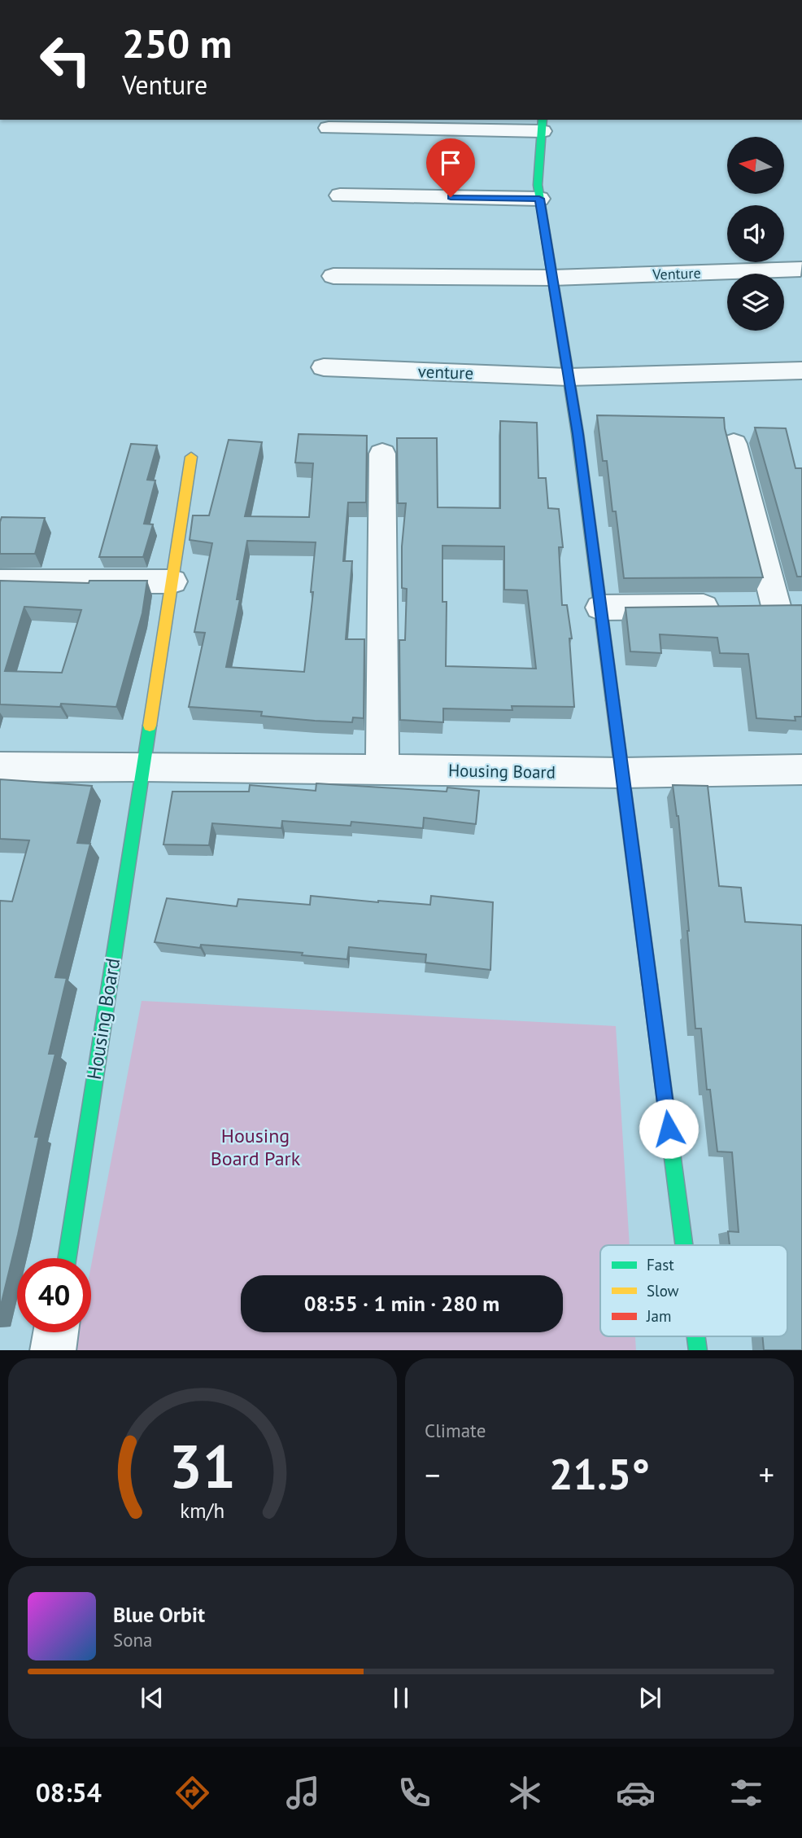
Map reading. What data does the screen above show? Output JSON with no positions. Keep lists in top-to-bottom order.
{
  "streets": {
    "street": ["Venture", "venture", "Housing Board"]
  },
  "parks": ["Housing Board Park"],
  "legend": ["Fast", "Slow", "Jam"],
  "north": "left",
  "page": {
    "turn": ["250 m", "Venture"],
    "limit": "40",
    "trip": "08:55 · 1 min · 280 m",
    "tile": "Climate",
    "heat": ["−", "21.5°", "+"],
    "song": ["Blue Orbit", "Sona"],
    "tabs": "08:54",
    "gauge": ["31", "km/h"]
  }
}
